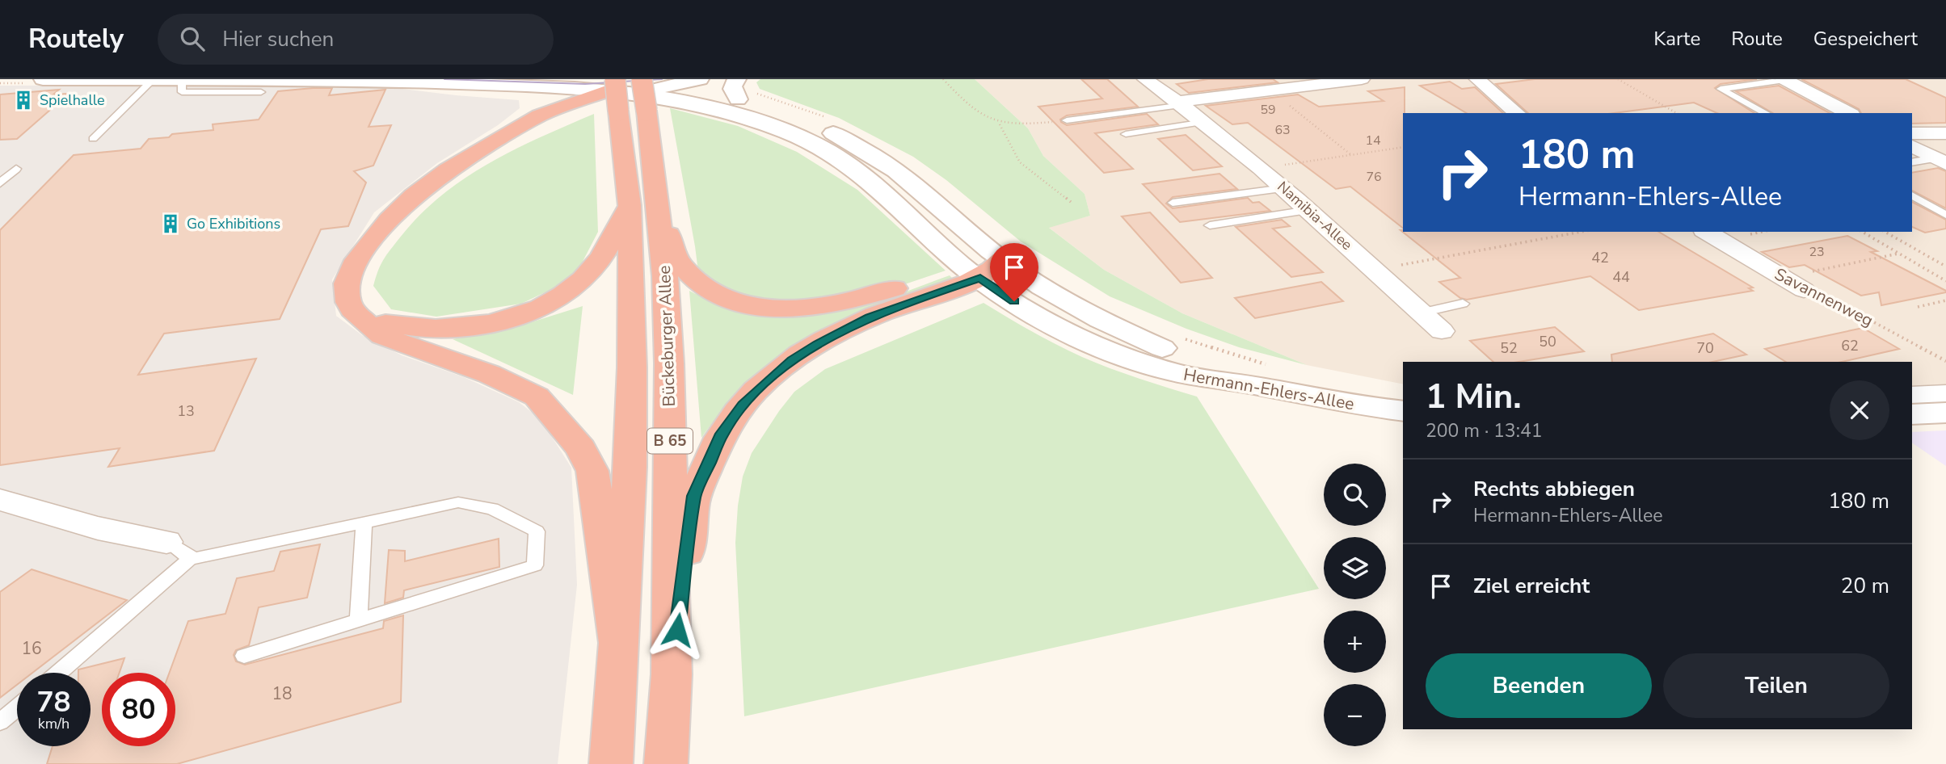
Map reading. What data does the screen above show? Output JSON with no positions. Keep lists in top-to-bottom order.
{
  "streets": {
    "highway": ["Bückeburger Allee", "B 65"],
    "street": ["Namibia-Allee", "Savannenweg", "Hermann-Ehlers-Allee"]
  },
  "crossings": [
    ["Bückeburger Allee", "Hermann-Ehlers-Allee"]
  ],
  "places": {
    "building": ["Spielhalle", "Go Exhibitions"]
  },
  "house_numbers": [
    "59",
    "63",
    "14",
    "76",
    "23",
    "42",
    "44",
    "50",
    "62",
    "52",
    "70",
    "13",
    "16",
    "18"
  ],
  "page": {
    "header": "Routely",
    "search": "Hier suchen",
    "nav": ["Karte", "Route", "Gespeichert"],
    "turn": ["180 m", "Hermann-Ehlers-Allee"],
    "heading": ["1 Min.", "200 m · 13:41"],
    "list": [
      {
        "name": "Rechts abbiegen",
        "note": "Hermann-Ehlers-Allee",
        "value": "180 m"
      },
      {
        "name": "Ziel erreicht",
        "value": "20 m"
      }
    ],
    "map_buttons": ["+", "−"],
    "buttons": ["Beenden", "Teilen"],
    "speed": "78 km/h",
    "limit": "80"
  }
}
